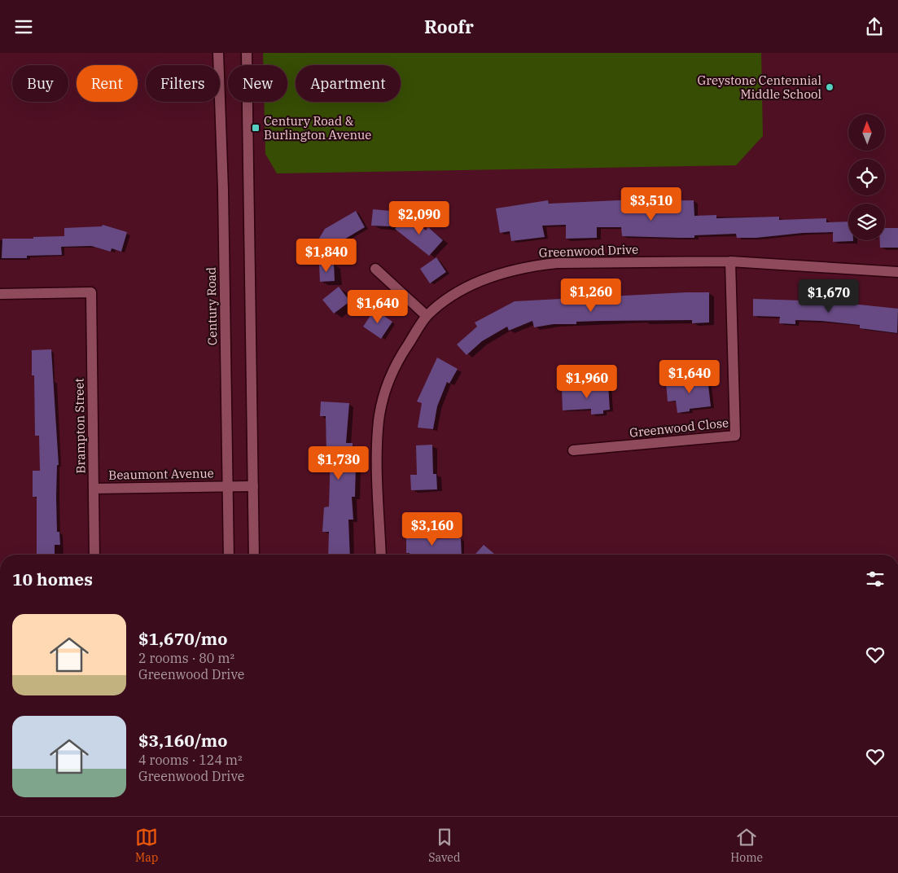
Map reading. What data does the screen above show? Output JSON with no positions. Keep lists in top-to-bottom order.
{
  "streets": {
    "street": [
      "Greenwood Drive",
      "Century Road",
      "Brampton Street",
      "Greenwood Close",
      "Beaumont Avenue"
    ]
  },
  "crossings": [
    ["Greenwood Drive", "Greenwood Close"],
    ["Century Road", "Beaumont Avenue"],
    ["Brampton Street", "Beaumont Avenue"]
  ],
  "places": {
    "other": ["Greystone Centennial Middle School"],
    "transit": ["Century Road & Burlington Avenue"]
  },
  "north": "top",
  "page": {
    "header": "Roofr",
    "chip": [
      "Buy",
      "Rent",
      "Filters",
      "New",
      "Apartment"
    ],
    "price": [
      "$3,510",
      "$2,090",
      "$1,840",
      "$1,260",
      "$1,670",
      "$1,640",
      "$1,640",
      "$1,960",
      "$1,730",
      "$3,160"
    ],
    "heading": "10 homes",
    "list": [
      {
        "name": "$1,670/mo",
        "note": "2 rooms · 80 m² · Greenwood Drive"
      },
      {
        "name": "$3,160/mo",
        "note": "4 rooms · 124 m² · Greenwood Drive"
      }
    ],
    "tabs": ["Map", "Saved", "Home"]
  }
}
